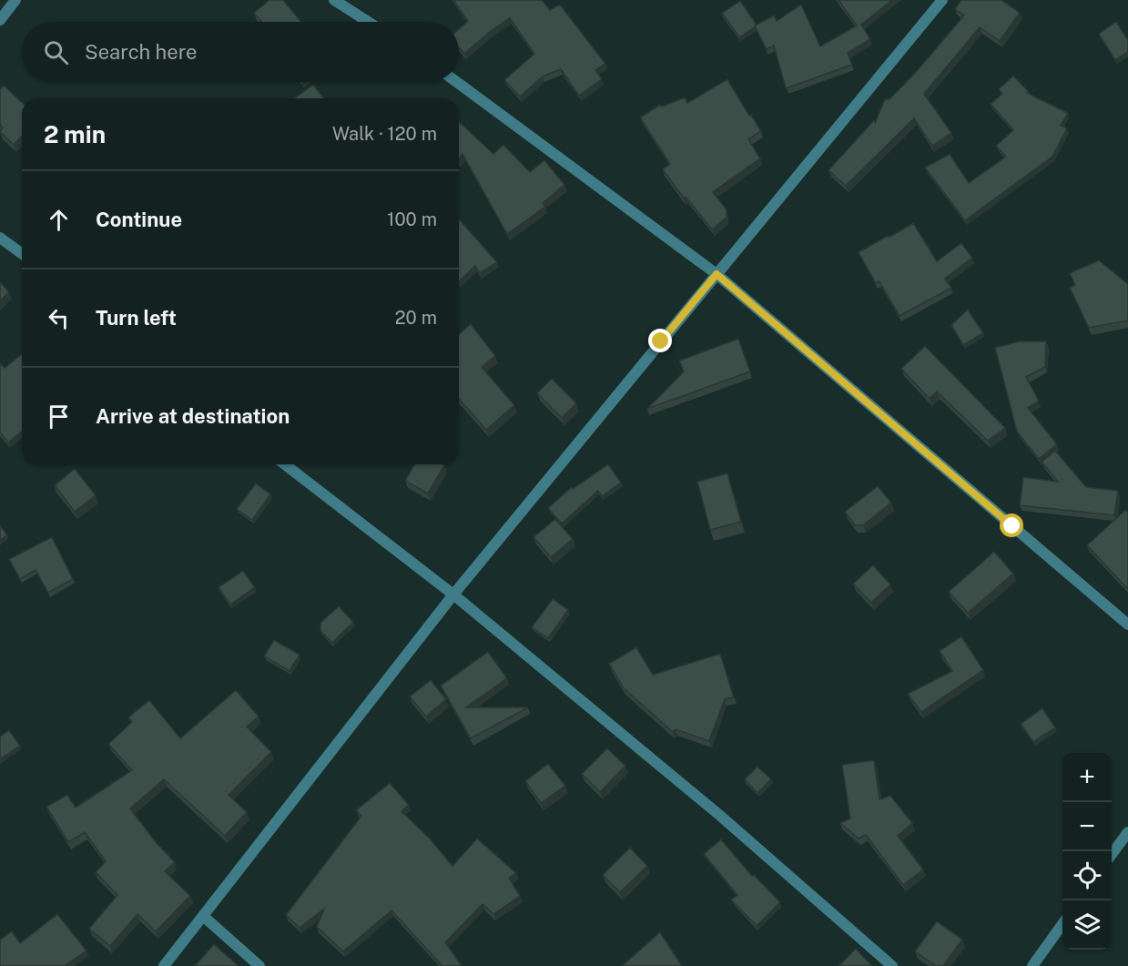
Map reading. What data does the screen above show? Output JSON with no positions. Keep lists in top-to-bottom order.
{
  "page": {
    "search": "Search here",
    "heading": ["2 min", "Walk · 120 m"],
    "list": [
      ["Continue", "100 m"],
      ["Turn left", "20 m"],
      "Arrive at destination"
    ],
    "map_buttons": ["+", "−"]
  }
}
